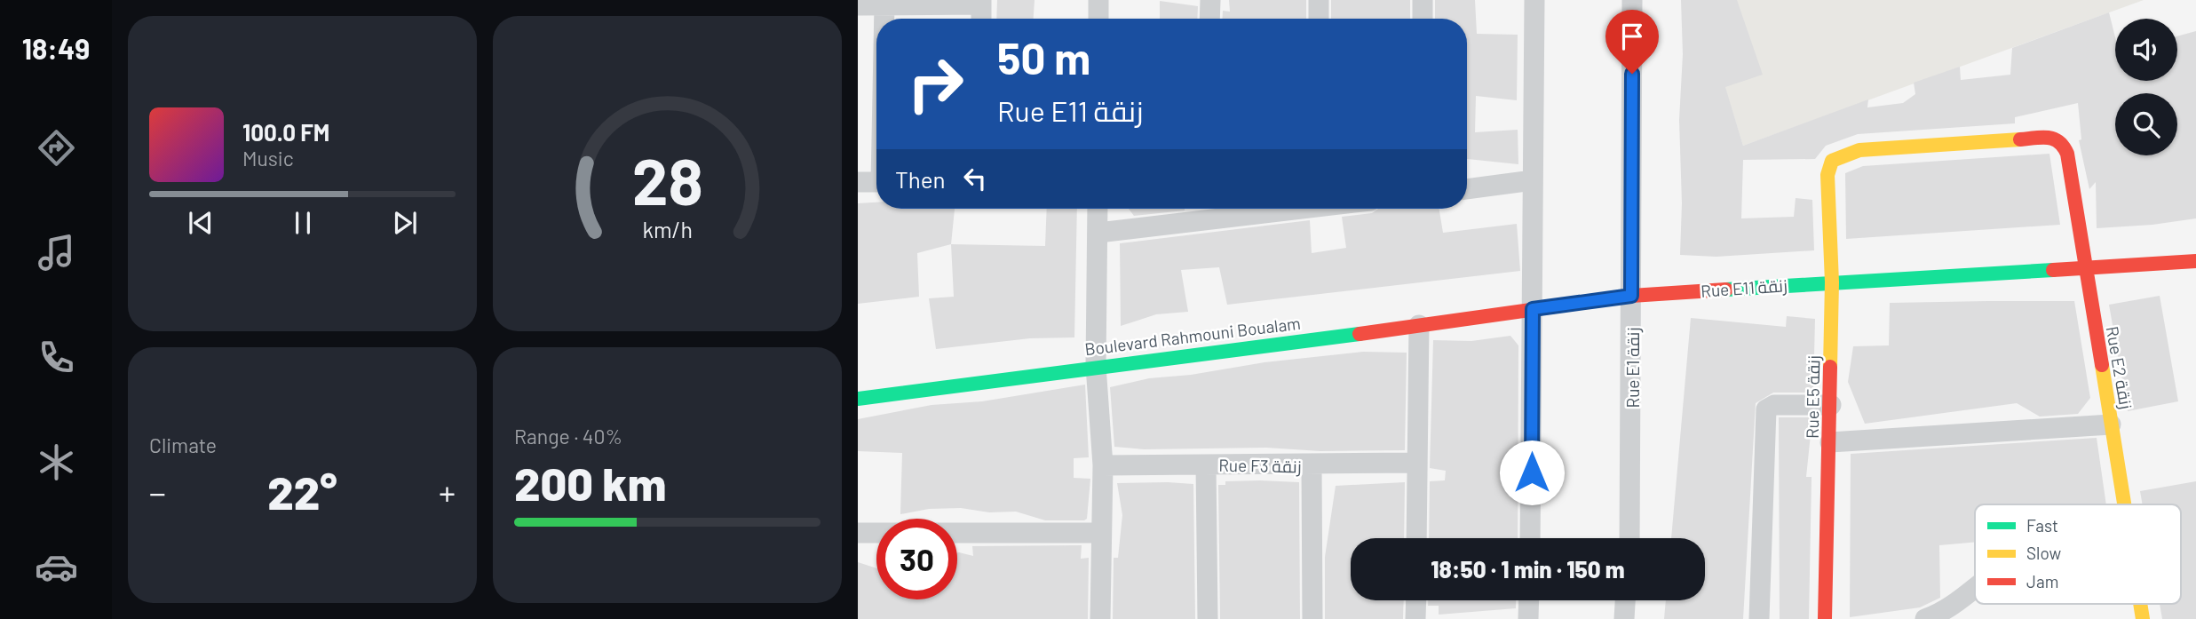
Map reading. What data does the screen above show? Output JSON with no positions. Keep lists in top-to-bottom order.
{
  "streets": {
    "street": [
      "Rue E11 زنقة",
      "Boulevard Rahmouni Boualam",
      "Rue E1 زنقة",
      "Rue E2 زنقة",
      "Rue E5 زنقة",
      "Rue F3 زنقة"
    ]
  },
  "crossings": [
    ["Rue E11 زنقة", "Boulevard Rahmouni Boualam"],
    ["Rue E11 زنقة", "Rue E1 زنقة"],
    ["Rue E11 زنقة", "Rue E2 زنقة"],
    ["Rue E11 زنقة", "Rue E5 زنقة"],
    ["Rue E2 زنقة", "Rue E5 زنقة"]
  ],
  "legend": ["Fast", "Slow", "Jam"],
  "page": {
    "tabs": "18:49",
    "turn": ["50 m", "Rue E11 زنقة"],
    "song": ["100.0 FM", "Music"],
    "then": "Then",
    "tile": [
      "Climate",
      ["Range · 40%", "200 km"]
    ],
    "heat": ["−", "22°", "+"],
    "limit": "30",
    "trip": "18:50 · 1 min · 150 m",
    "gauge": ["28", "km/h"]
  }
}
